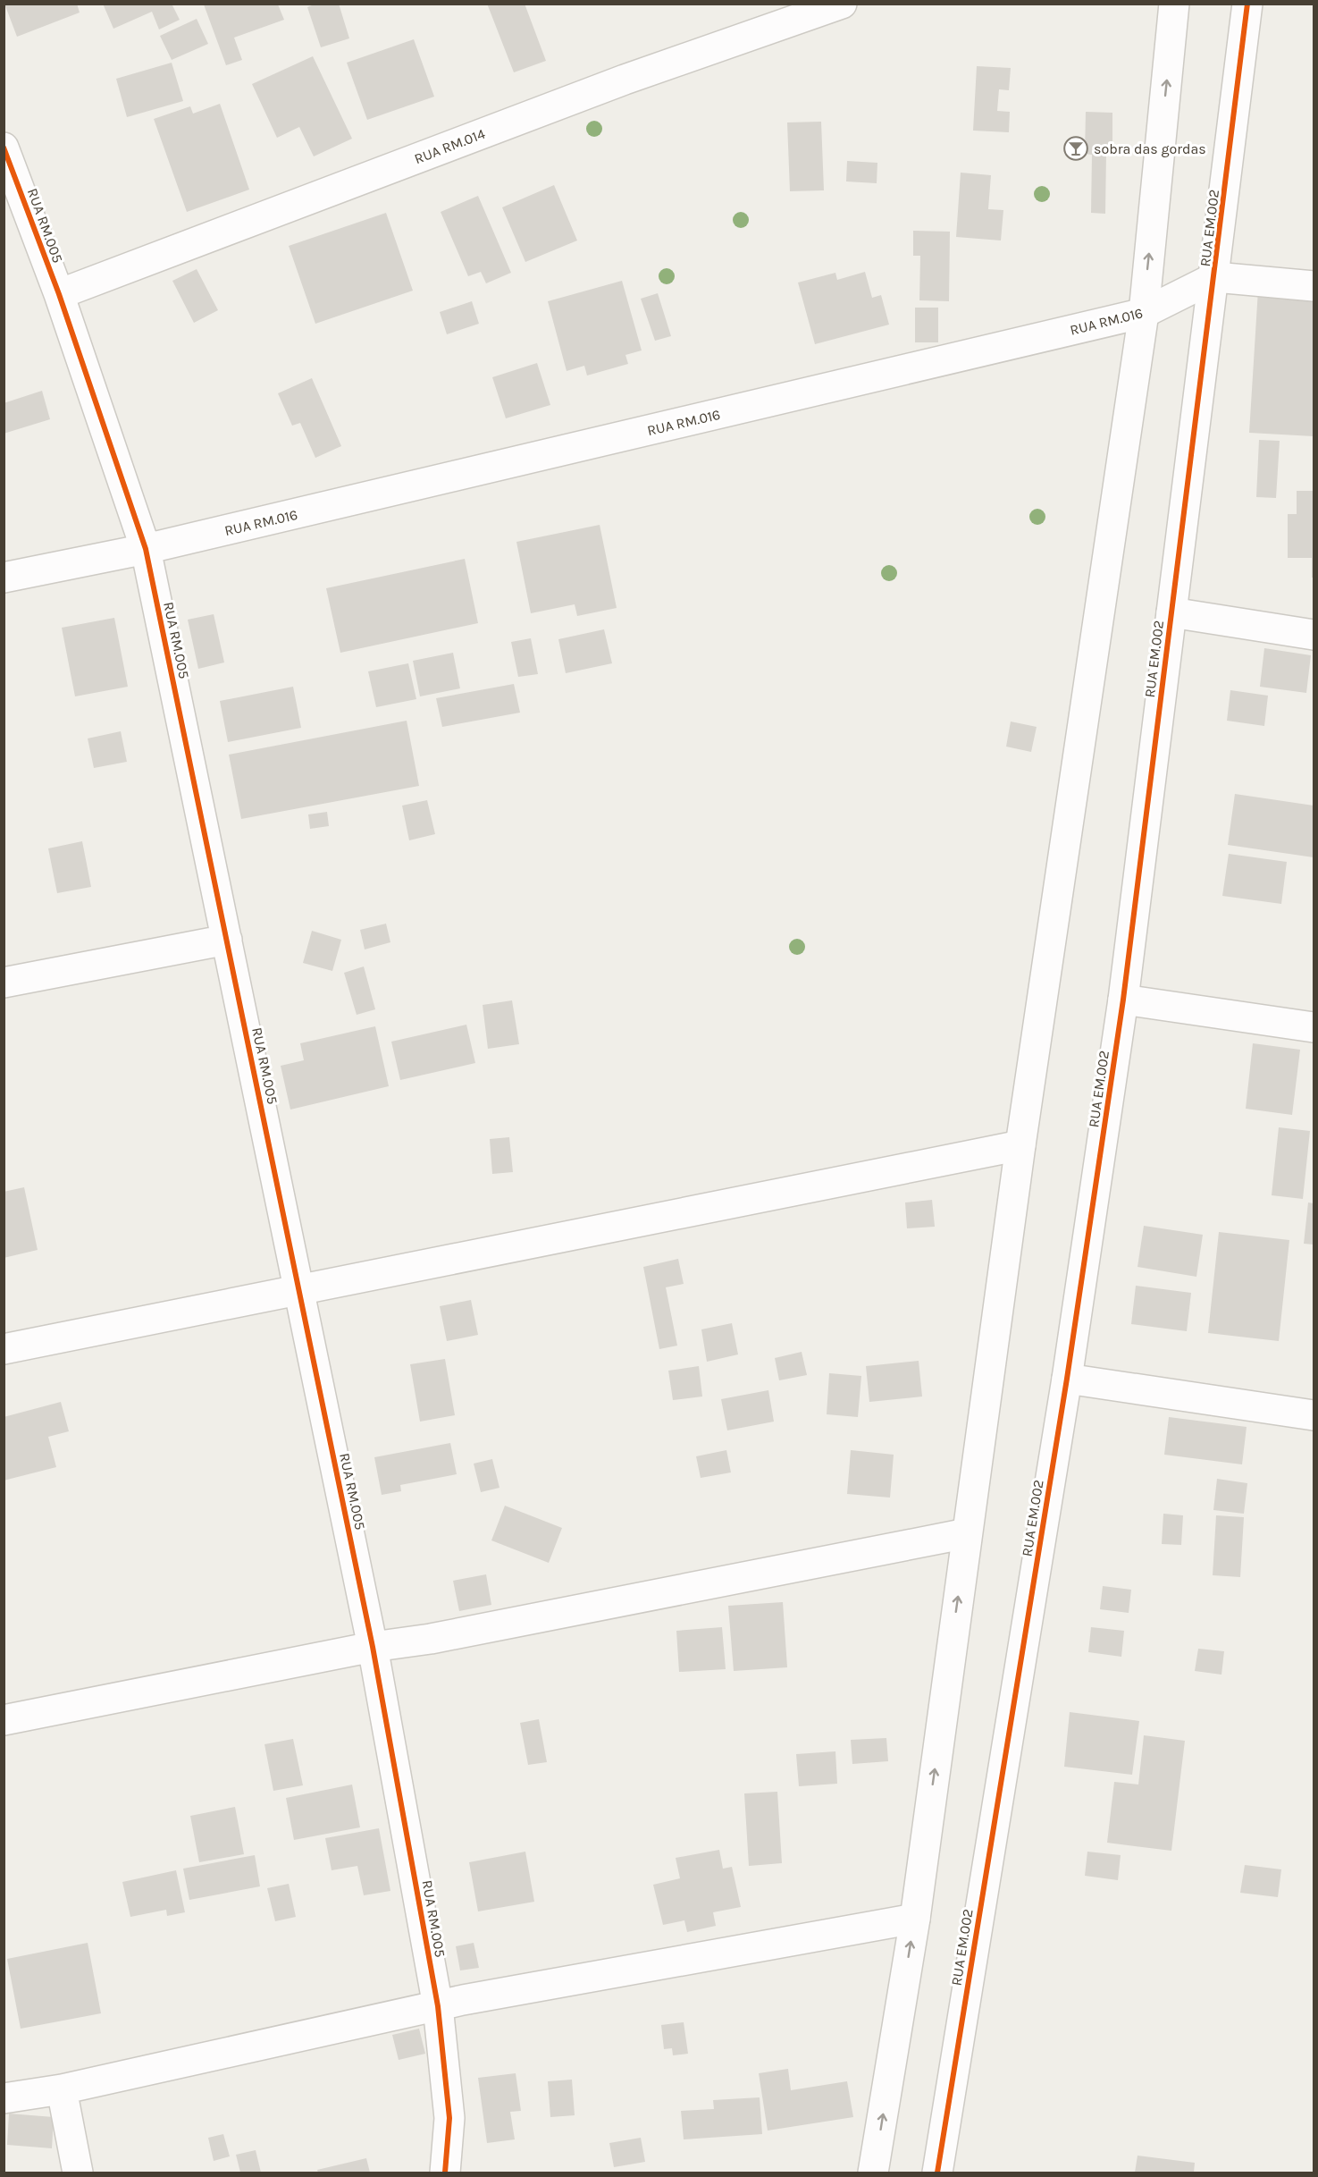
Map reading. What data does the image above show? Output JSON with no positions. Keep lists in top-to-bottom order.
{
  "streets": {
    "street": [
      "RUA RM.014",
      "RUA RM.005",
      "RUA EM.002",
      "RUA RM.016"
    ]
  },
  "crossings": [
    ["RUA RM.014", "RUA RM.005"],
    ["RUA RM.005", "RUA RM.016"],
    ["RUA EM.002", "RUA RM.016"]
  ],
  "places": {
    "bar": ["sobra das gordas"]
  }
}
